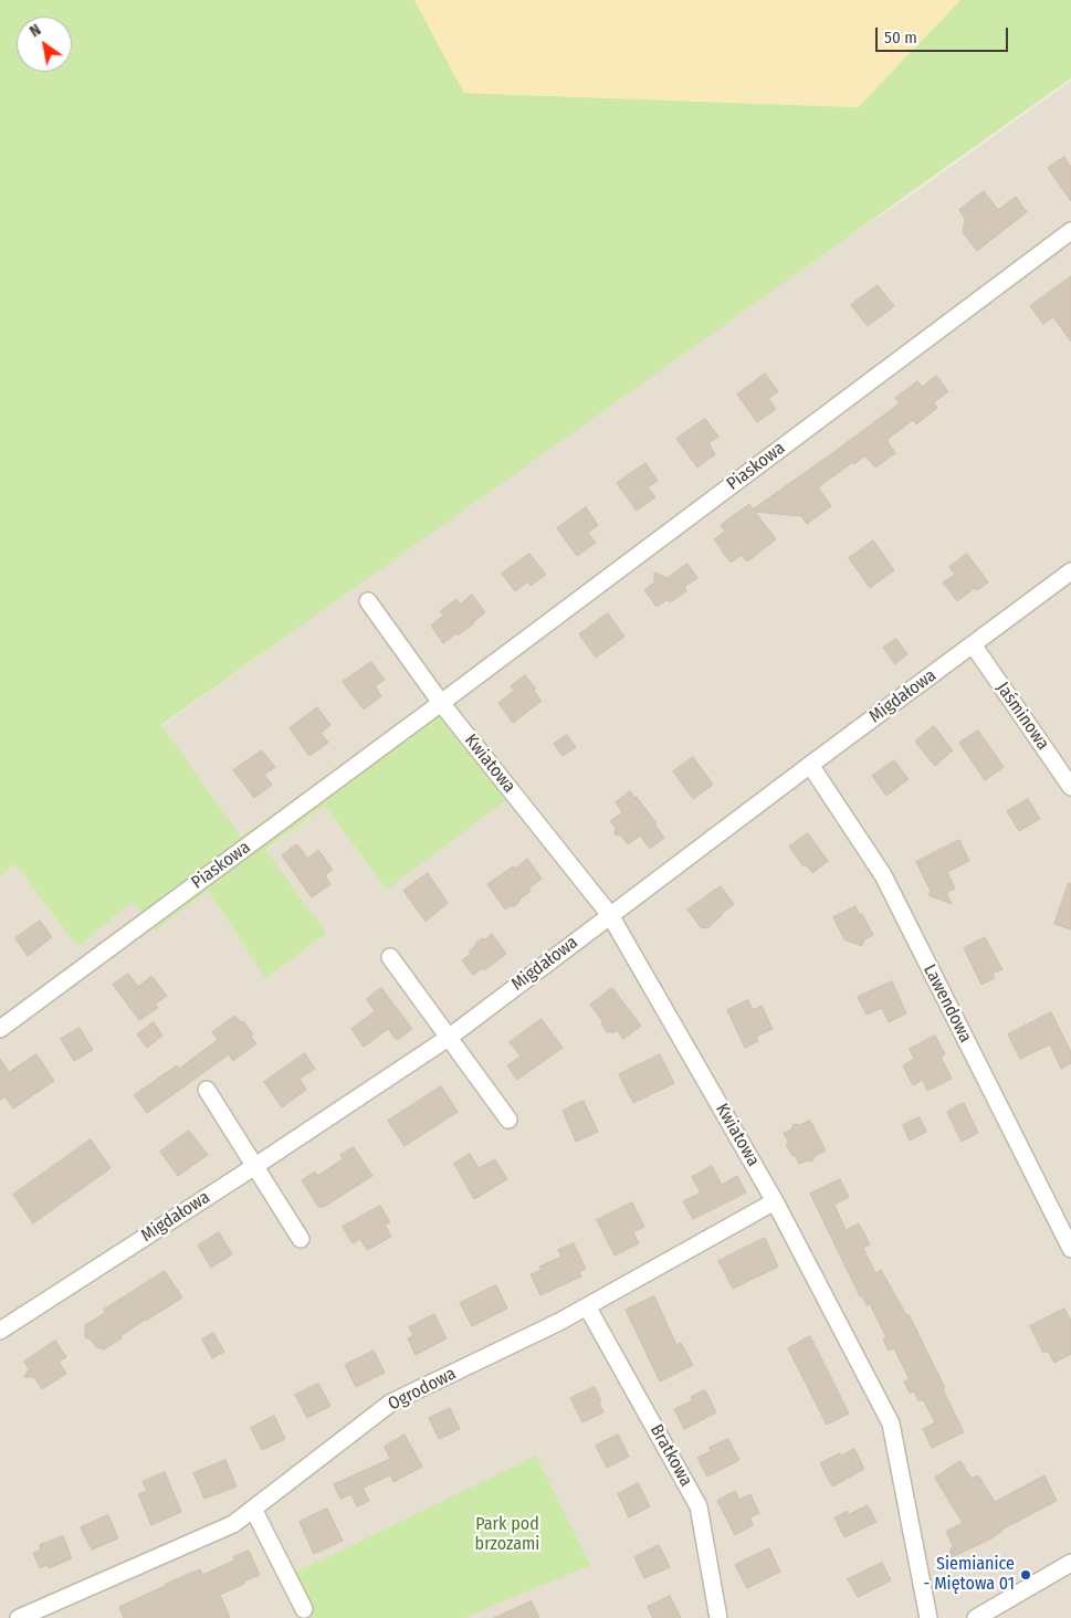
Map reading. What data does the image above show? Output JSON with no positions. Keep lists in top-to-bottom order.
{
  "streets": {
    "street": [
      "Piaskowa",
      "Migdałowa",
      "Jaśminowa",
      "Kwiatowa",
      "Lawendowa",
      "Ogrodowa",
      "Bratkowa"
    ]
  },
  "crossings": [
    ["Piaskowa", "Kwiatowa"],
    ["Migdałowa", "Jaśminowa"],
    ["Migdałowa", "Kwiatowa"],
    ["Migdałowa", "Lawendowa"],
    ["Kwiatowa", "Ogrodowa"],
    ["Ogrodowa", "Bratkowa"]
  ],
  "parks": ["Park pod brzozami"],
  "places": ["Siemianice - Miętowa 01"],
  "scale_bar": "50 m",
  "north": "top left"
}
